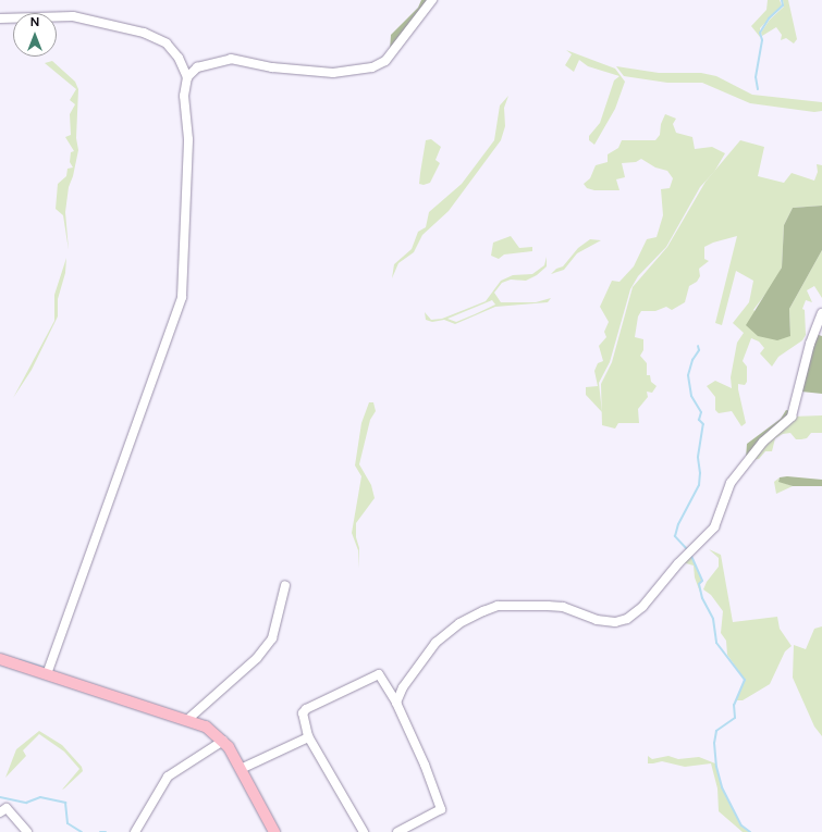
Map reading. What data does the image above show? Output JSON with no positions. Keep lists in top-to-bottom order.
{
  "north": "top"
}
